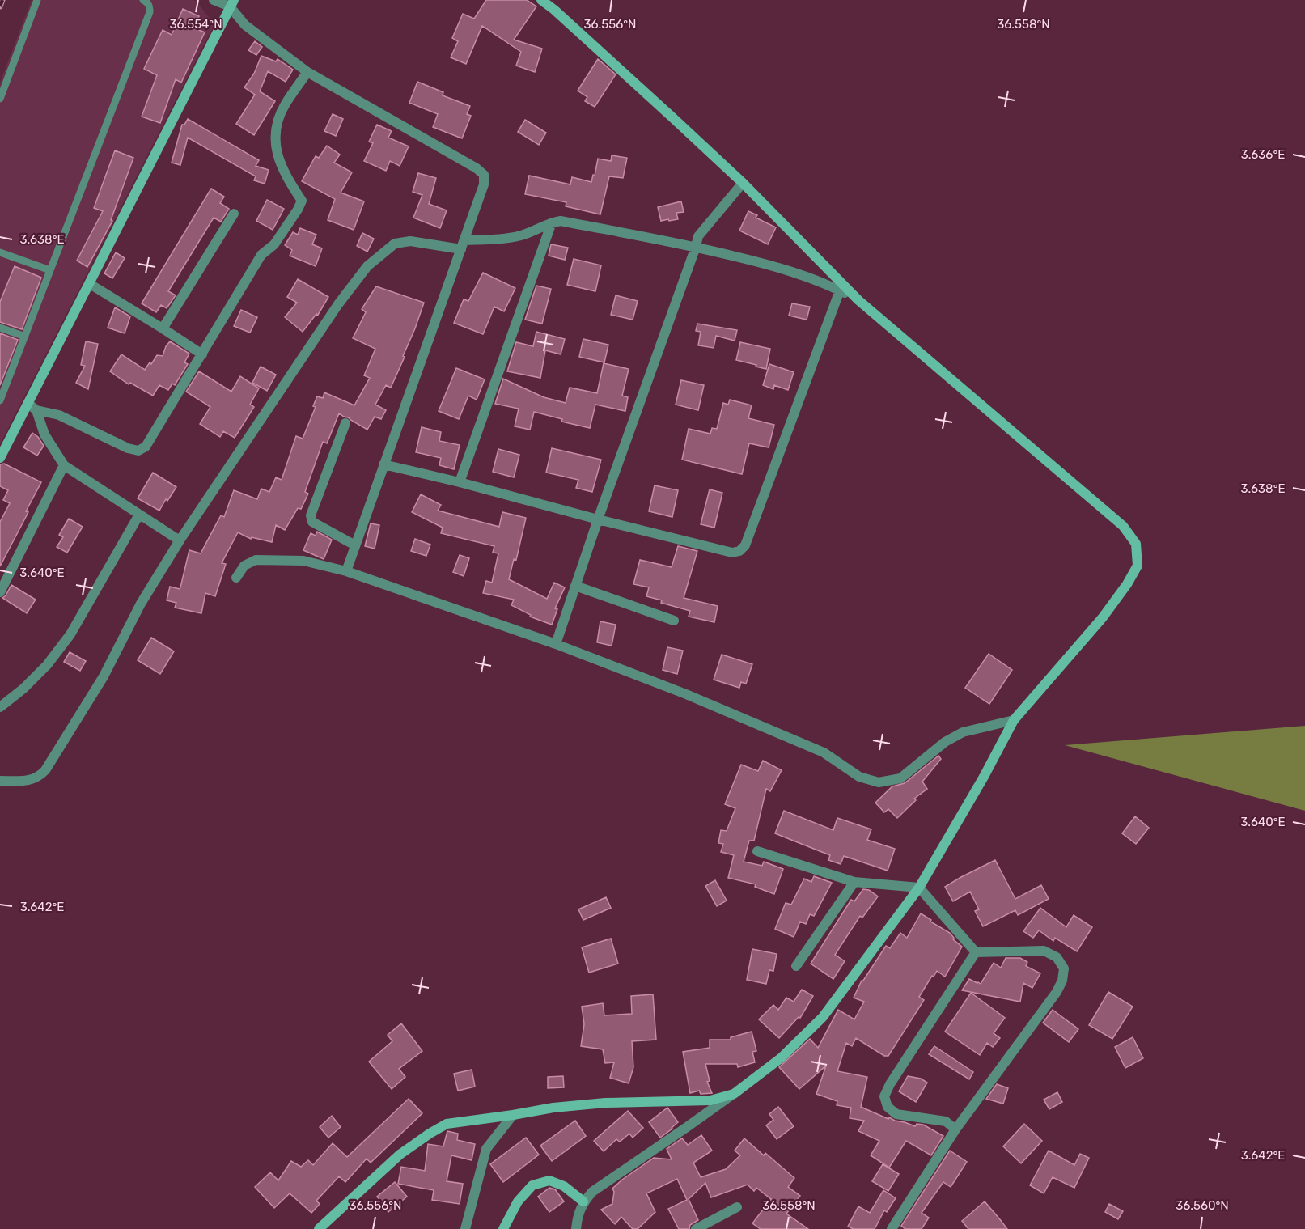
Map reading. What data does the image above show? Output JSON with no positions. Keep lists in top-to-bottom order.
{
  "coordinates": [
    "36.554°N",
    "36.556°N",
    "36.558°N",
    "3.636°E",
    "3.638°E",
    "3.640°E",
    "3.642°E",
    "36.560°N"
  ]
}
